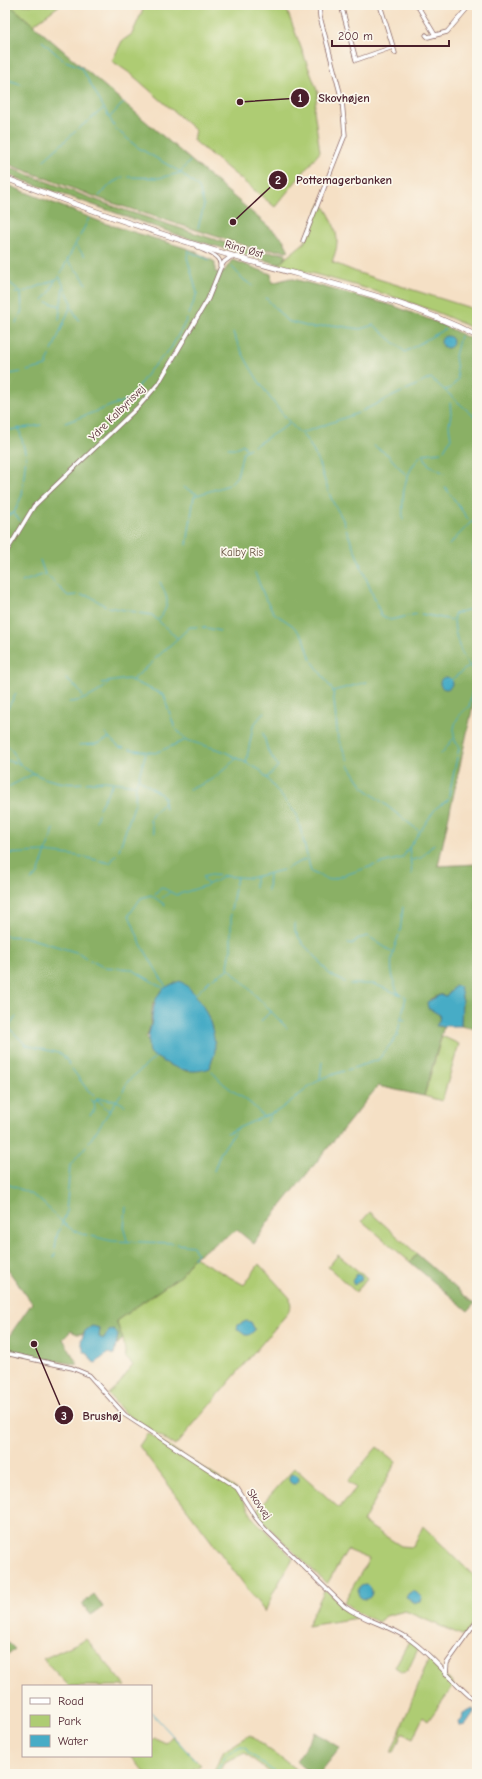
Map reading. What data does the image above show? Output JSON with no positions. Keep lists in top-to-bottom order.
{
  "streets": {
    "main road": ["Ring Øst"],
    "street": ["Ydre Kalbyrisvej", "Skovvej"]
  },
  "crossings": [
    ["Ring Øst", "Ydre Kalbyrisvej"]
  ],
  "parks": ["Kalby Ris"],
  "places": ["Skovhøjen", "Pottemagerbanken", "Brushøj"],
  "legend": ["Road", "Park", "Water"],
  "scale_bar": "200 m"
}
